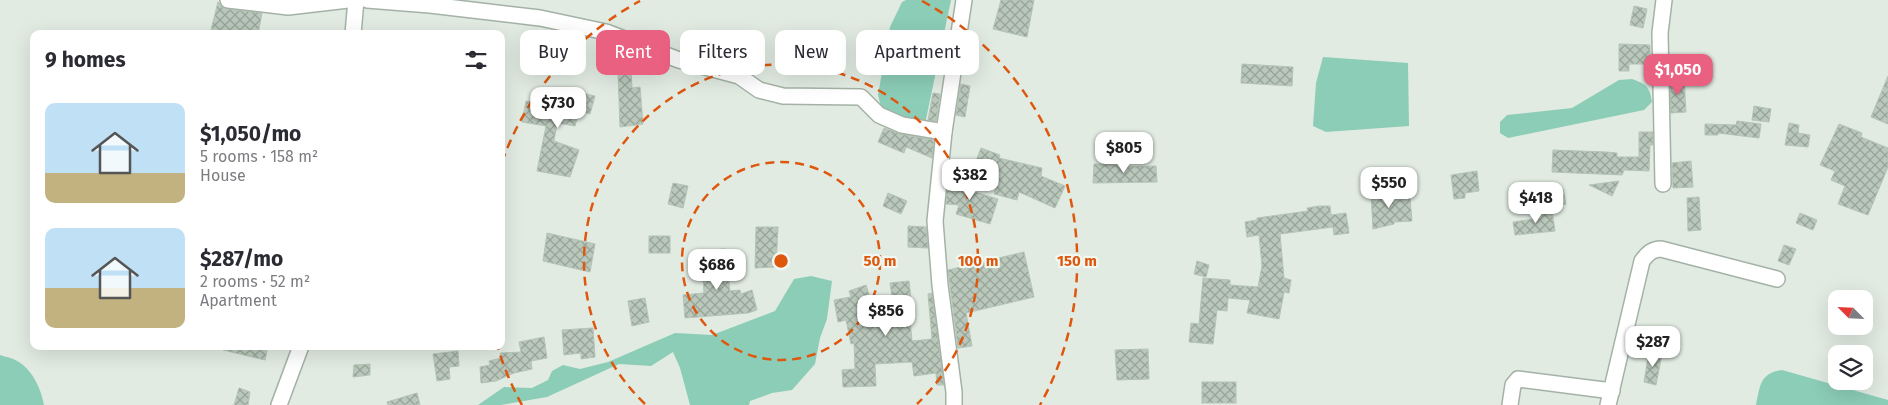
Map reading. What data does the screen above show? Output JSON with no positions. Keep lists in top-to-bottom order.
{
  "north": "top left",
  "page": {
    "chip": [
      "Buy",
      "Rent",
      "Filters",
      "New",
      "Apartment"
    ],
    "heading": "9 homes",
    "price": [
      "$1,050",
      "$730",
      "$805",
      "$382",
      "$550",
      "$418",
      "$686",
      "$856",
      "$287"
    ],
    "list": [
      {
        "name": "$1,050/mo",
        "note": "5 rooms · 158 m² · House"
      },
      {
        "name": "$287/mo",
        "note": "2 rooms · 52 m² · Apartment"
      }
    ]
  },
  "rings": ["50 m", "100 m", "150 m"]
}
